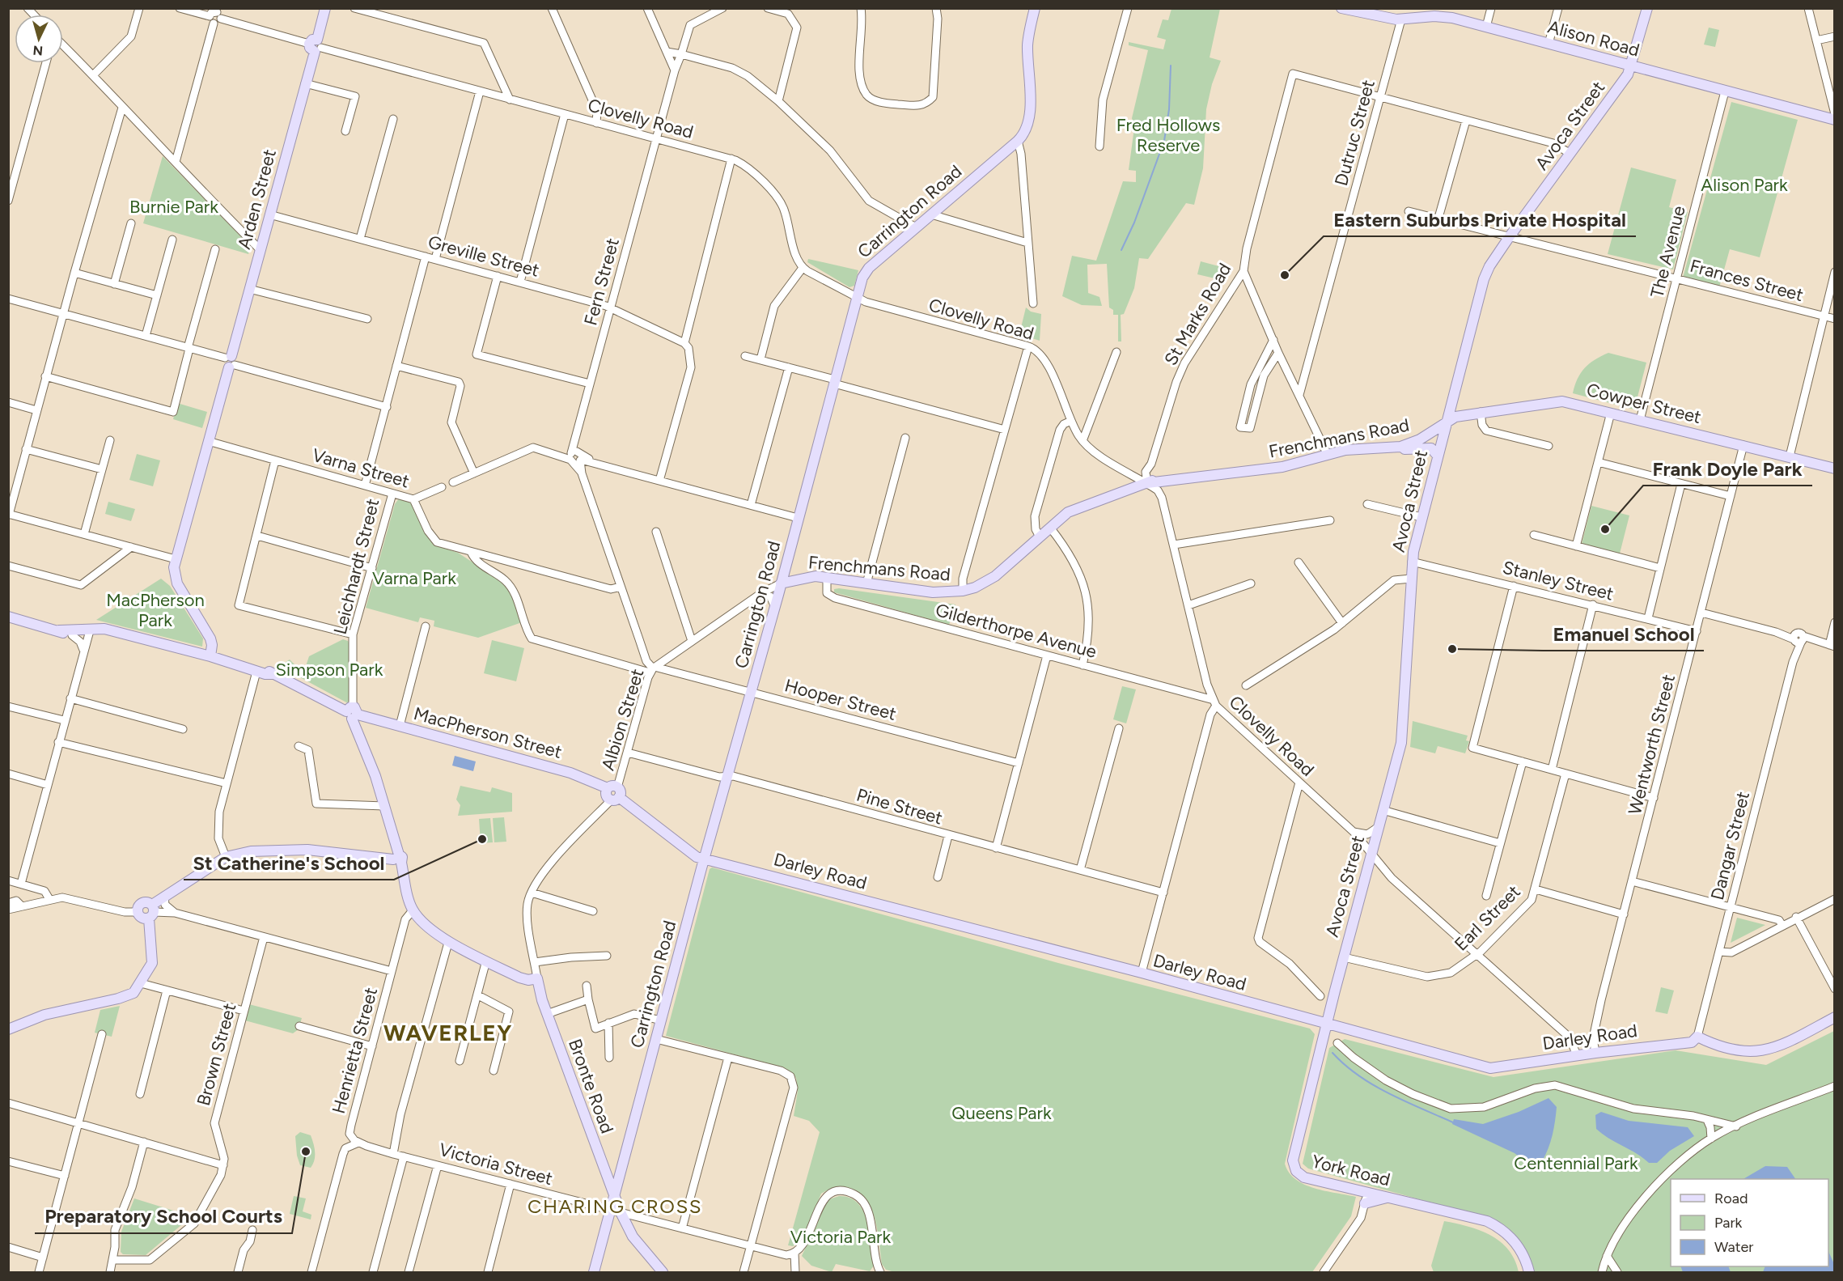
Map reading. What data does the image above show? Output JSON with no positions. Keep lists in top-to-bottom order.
{
  "streets": {
    "main road": [
      "Alison Road",
      "Avoca Street",
      "Arden Street",
      "Carrington Road",
      "Cowper Street",
      "Frenchmans Road",
      "Leichhardt Street",
      "MacPherson Street",
      "Darley Road",
      "Bronte Road",
      "York Road"
    ],
    "street": [
      "Clovelly Road",
      "Dutruc Street",
      "The Avenue",
      "Greville Street",
      "Frances Street",
      "Fern Street",
      "St Marks Road",
      "Varna Street",
      "Stanley Street",
      "Gilderthorpe Avenue",
      "Hooper Street",
      "Albion Street",
      "Wentworth Street",
      "Pine Street",
      "Dangar Street",
      "Earl Street",
      "Henrietta Street",
      "Brown Street",
      "Victoria Street"
    ]
  },
  "crossings": [
    ["Alison Road", "Avoca Street"],
    ["Alison Road", "Dutruc Street"],
    ["Alison Road", "The Avenue"],
    ["Clovelly Road", "Avoca Street"],
    ["Clovelly Road", "Arden Street"],
    ["Clovelly Road", "Carrington Road"],
    ["Clovelly Road", "Fern Street"],
    ["Clovelly Road", "St Marks Road"],
    ["Clovelly Road", "Frenchmans Road"],
    ["Clovelly Road", "Gilderthorpe Avenue"],
    ["Clovelly Road", "Darley Road"],
    ["Clovelly Road", "Earl Street"],
    ["Avoca Street", "Frances Street"],
    ["Avoca Street", "Cowper Street"],
    ["Avoca Street", "Frenchmans Road"],
    ["Avoca Street", "Stanley Street"],
    ["Avoca Street", "Darley Road"],
    ["Avoca Street", "Earl Street"],
    ["Avoca Street", "York Road"],
    ["Dutruc Street", "St Marks Road"],
    ["Arden Street", "Greville Street"],
    ["Arden Street", "Varna Street"],
    ["Arden Street", "MacPherson Street"],
    ["Carrington Road", "Frenchmans Road"],
    ["Carrington Road", "Hooper Street"],
    ["Carrington Road", "Albion Street"],
    ["Carrington Road", "MacPherson Street"],
    ["Carrington Road", "Pine Street"],
    ["Carrington Road", "Darley Road"],
    ["Carrington Road", "Bronte Road"],
    ["The Avenue", "Frances Street"],
    ["The Avenue", "Cowper Street"],
    ["Greville Street", "Fern Street"],
    ["Fern Street", "Varna Street"],
    ["Fern Street", "Hooper Street"],
    ["Fern Street", "Albion Street"],
    ["St Marks Road", "Frenchmans Road"],
    ["Cowper Street", "Frenchmans Road"],
    ["Cowper Street", "Wentworth Street"],
    ["Frenchmans Road", "Gilderthorpe Avenue"],
    ["Frenchmans Road", "Albion Street"],
    ["Varna Street", "Leichhardt Street"],
    ["Varna Street", "Hooper Street"],
    ["Leichhardt Street", "MacPherson Street"],
    ["Stanley Street", "Wentworth Street"],
    ["Hooper Street", "Albion Street"],
    ["Albion Street", "MacPherson Street"],
    ["Albion Street", "Pine Street"],
    ["Albion Street", "Bronte Road"],
    ["MacPherson Street", "Darley Road"],
    ["Wentworth Street", "Darley Road"],
    ["Dangar Street", "Darley Road"],
    ["Darley Road", "York Road"],
    ["Henrietta Street", "Victoria Street"],
    ["Bronte Road", "Victoria Street"]
  ],
  "districts": ["WAVERLEY", "CHARING CROSS"],
  "parks": [
    "Fred Hollows Reserve",
    "Alison Park",
    "Burnie Park",
    "Varna Park",
    "MacPherson Park",
    "Simpson Park",
    "Queens Park",
    "Centennial Park",
    "Victoria Park"
  ],
  "places": [
    "Eastern Suburbs Private Hospital",
    "Frank Doyle Park",
    "Emanuel School",
    "St Catherine's School",
    "Preparatory School Courts"
  ],
  "legend": ["Road", "Park", "Water"],
  "north": "bottom"
}
